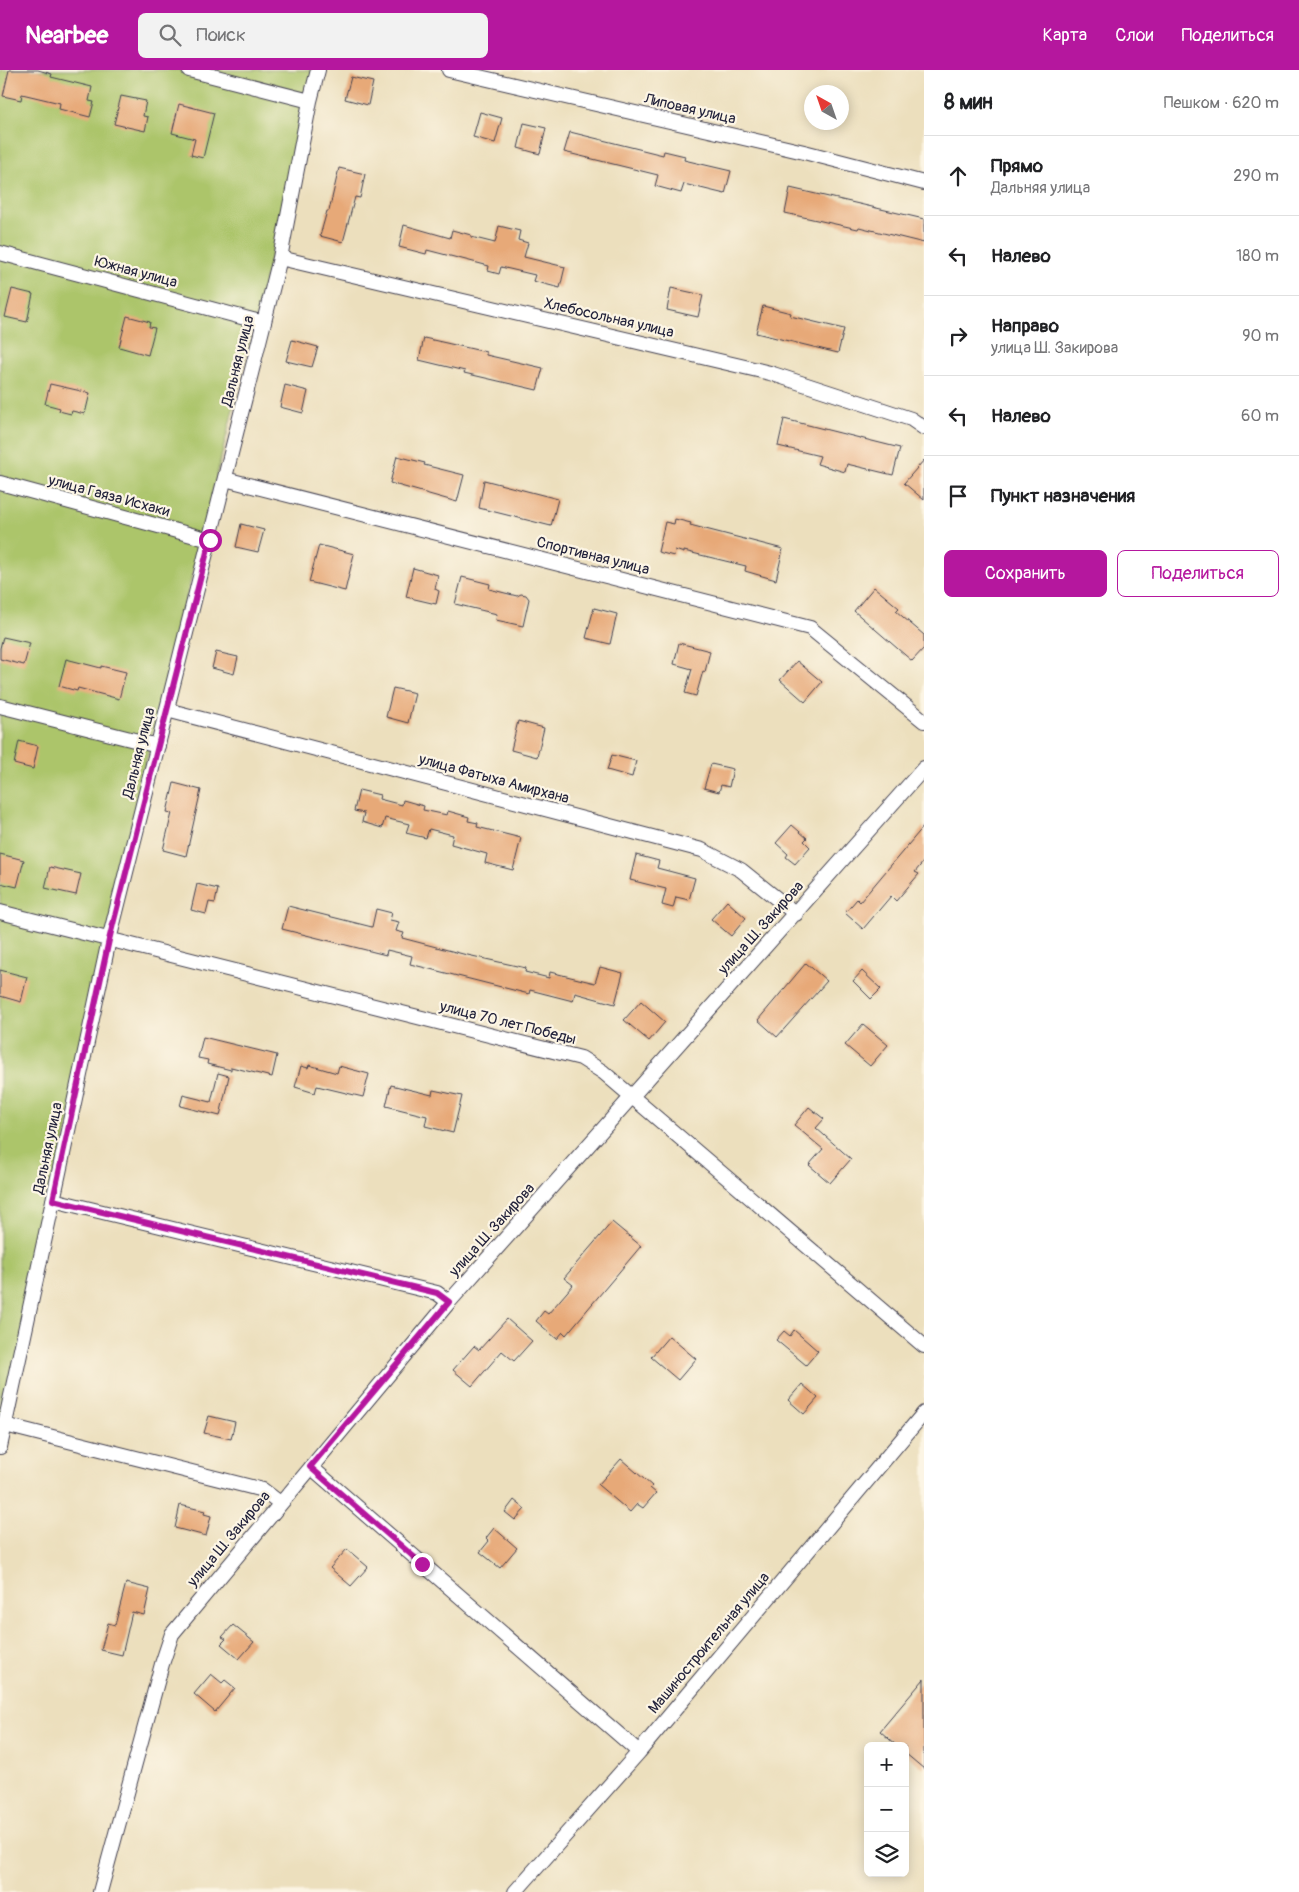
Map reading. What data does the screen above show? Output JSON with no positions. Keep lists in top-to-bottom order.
{
  "streets": {
    "street": [
      "Липовая улица",
      "Южная улица",
      "Хлебосольная улица",
      "Дальняя улица",
      "улица Гаяза Исхаки",
      "Спортивная улица",
      "улица Фатыха Амирхана",
      "улица Ш. Закирова",
      "улица 70 лет Победы",
      "Машиностроительная улица"
    ]
  },
  "crossings": [
    ["Южная улица", "Дальняя улица"],
    ["Хлебосольная улица", "Дальняя улица"],
    ["Дальняя улица", "улица Гаяза Исхаки"],
    ["Дальняя улица", "Спортивная улица"],
    ["Дальняя улица", "улица Фатыха Амирхана"],
    ["Дальняя улица", "улица 70 лет Победы"],
    ["улица Фатыха Амирхана", "улица Ш. Закирова"],
    ["улица Ш. Закирова", "улица 70 лет Победы"]
  ],
  "north": "top left",
  "page": {
    "header": "Nearbee",
    "search": "Поиск",
    "nav": ["Карта", "Слои", "Поделиться"],
    "heading": ["8 мин", "Пешком · 620 m"],
    "list": [
      ["Прямо", "Дальняя улица", "290 m"],
      ["Налево", "180 m"],
      ["Направо", "улица Ш. Закирова", "90 m"],
      ["Налево", "60 m"],
      "Пункт назначения"
    ],
    "buttons": ["Сохранить", "Поделиться"],
    "map_buttons": ["+", "−"]
  }
}
